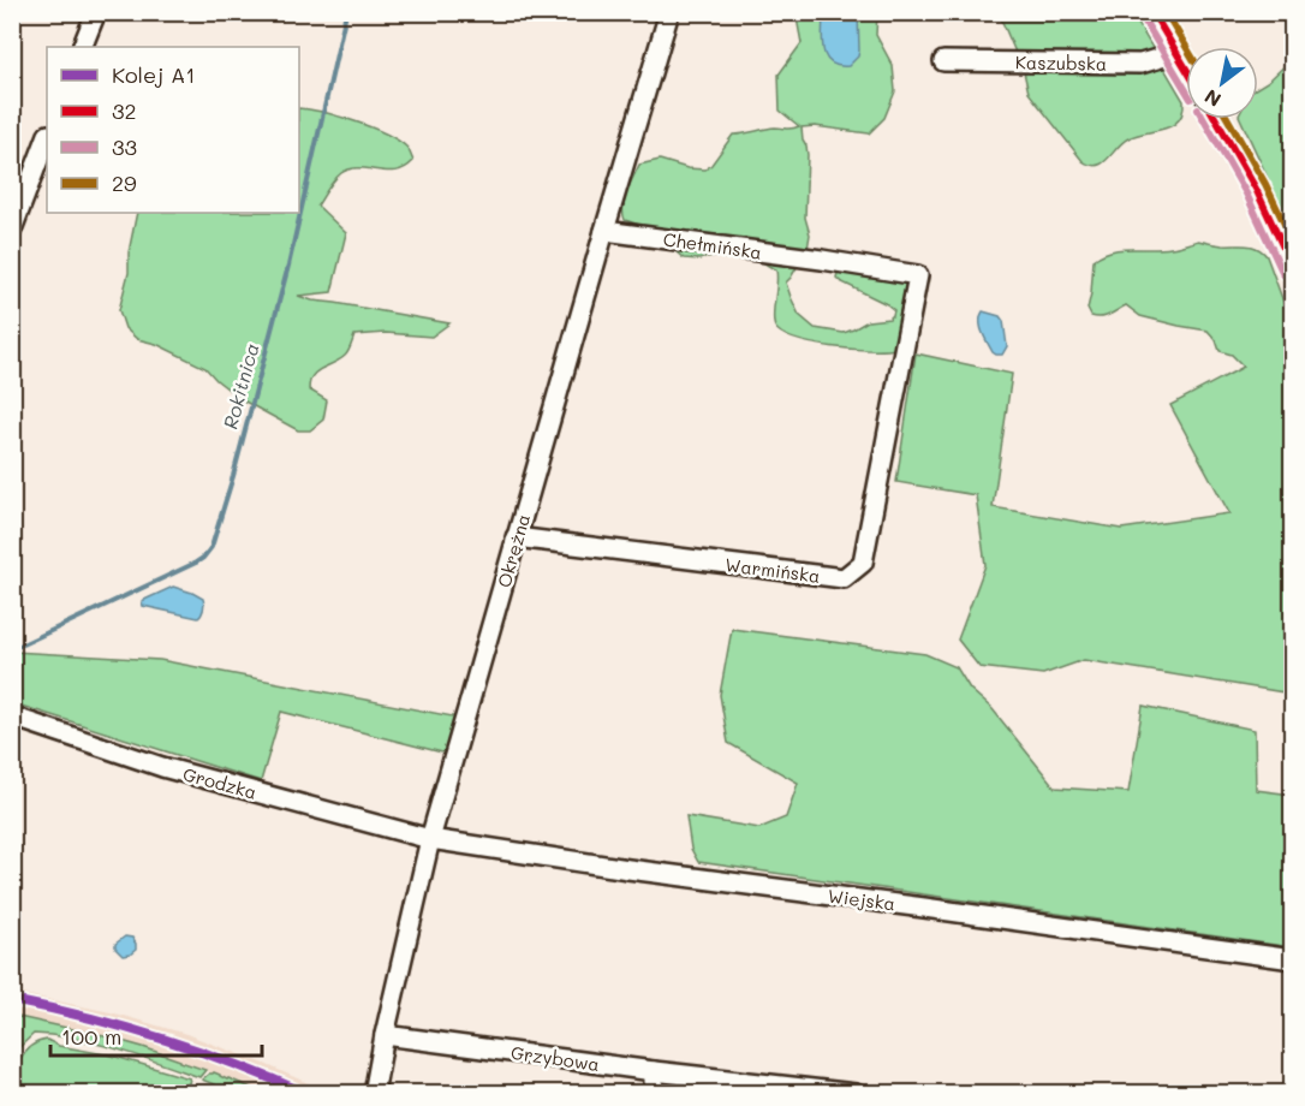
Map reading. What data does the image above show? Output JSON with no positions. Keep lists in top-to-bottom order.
{
  "streets": {
    "street": [
      "Kaszubska",
      "Chełmińska",
      "Okrężna",
      "Warmińska",
      "Grodzka",
      "Wiejska",
      "Grzybowa"
    ]
  },
  "crossings": [
    ["Chełmińska", "Okrężna"],
    ["Chełmińska", "Warmińska"],
    ["Okrężna", "Warmińska"],
    ["Okrężna", "Grodzka"],
    ["Okrężna", "Wiejska"],
    ["Okrężna", "Grzybowa"],
    ["Grodzka", "Wiejska"]
  ],
  "water": ["Rokitnica"],
  "lines": [
    "transit line 32",
    "transit line 29",
    "transit line 33",
    "rail line A1"
  ],
  "legend": [
    "Kolej A1",
    "32",
    "33",
    "29"
  ],
  "scale_bar": "100 m",
  "north": "bottom left"
}
